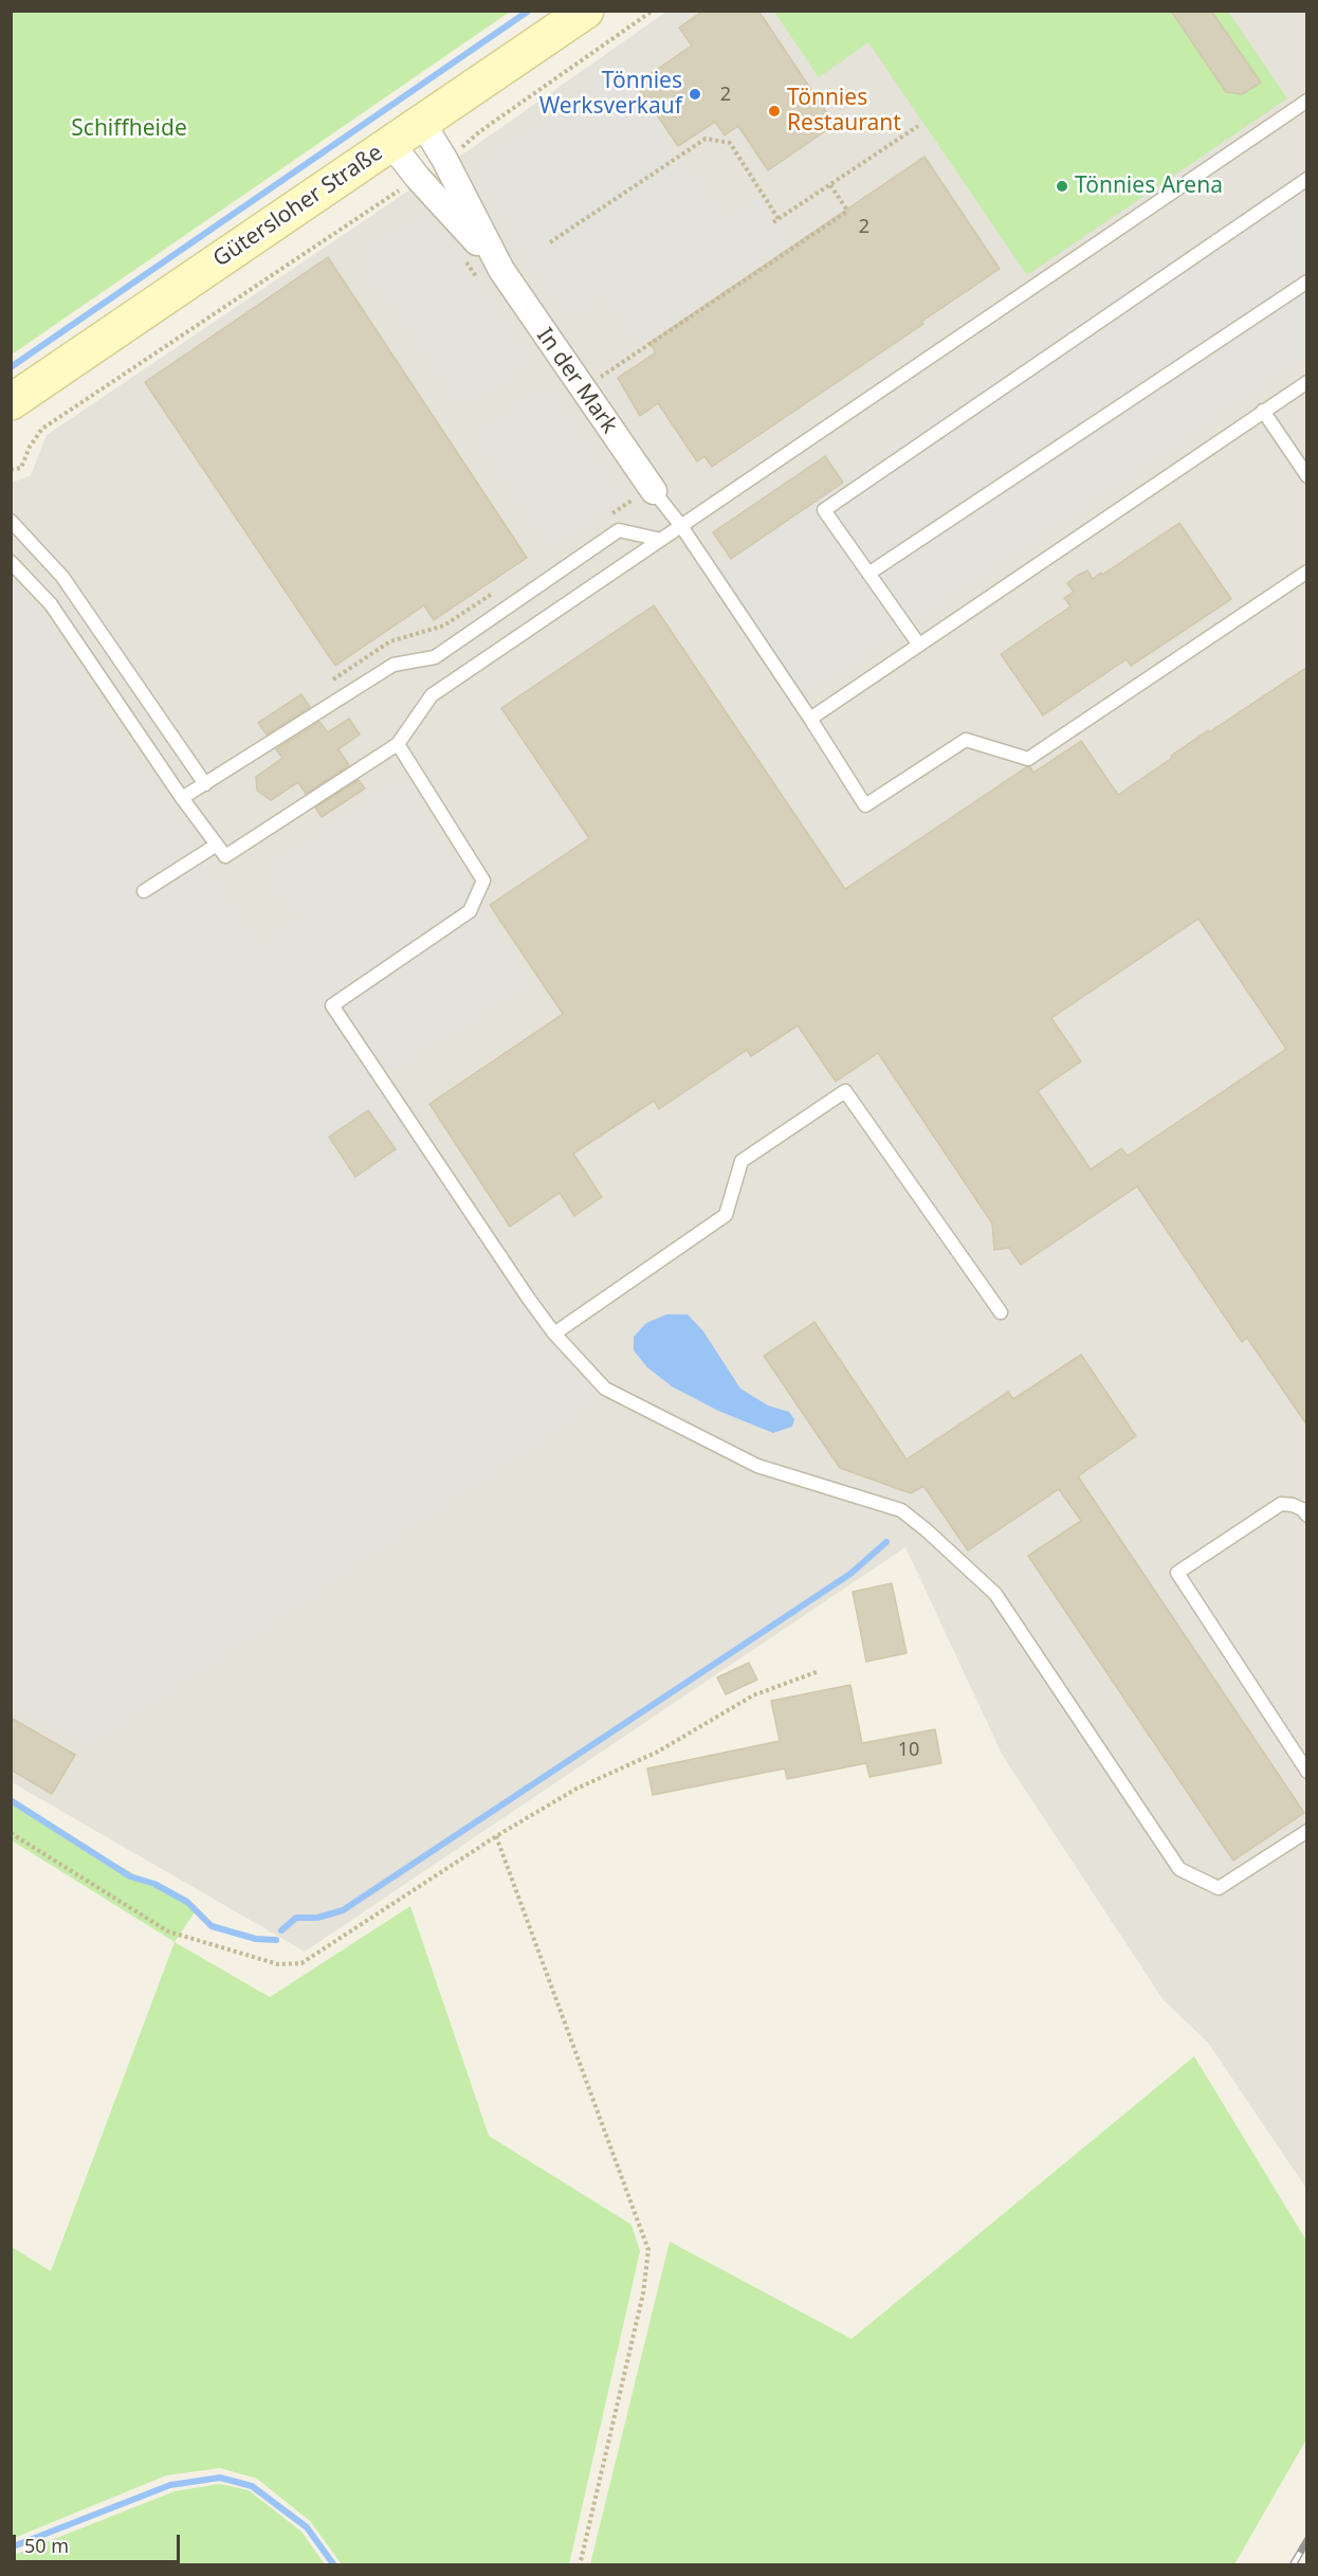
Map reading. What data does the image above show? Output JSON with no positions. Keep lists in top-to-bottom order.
{
  "streets": {
    "main road": ["Gütersloher Straße"],
    "street": ["In der Mark"]
  },
  "crossings": [
    ["Gütersloher Straße", "In der Mark"]
  ],
  "parks": ["Schiffheide"],
  "places": ["Tönnies Werksverkauf", "Tönnies Restaurant", "Tönnies Arena"],
  "house_numbers": ["2", "2", "10"],
  "scale_bar": "50 m"
}
